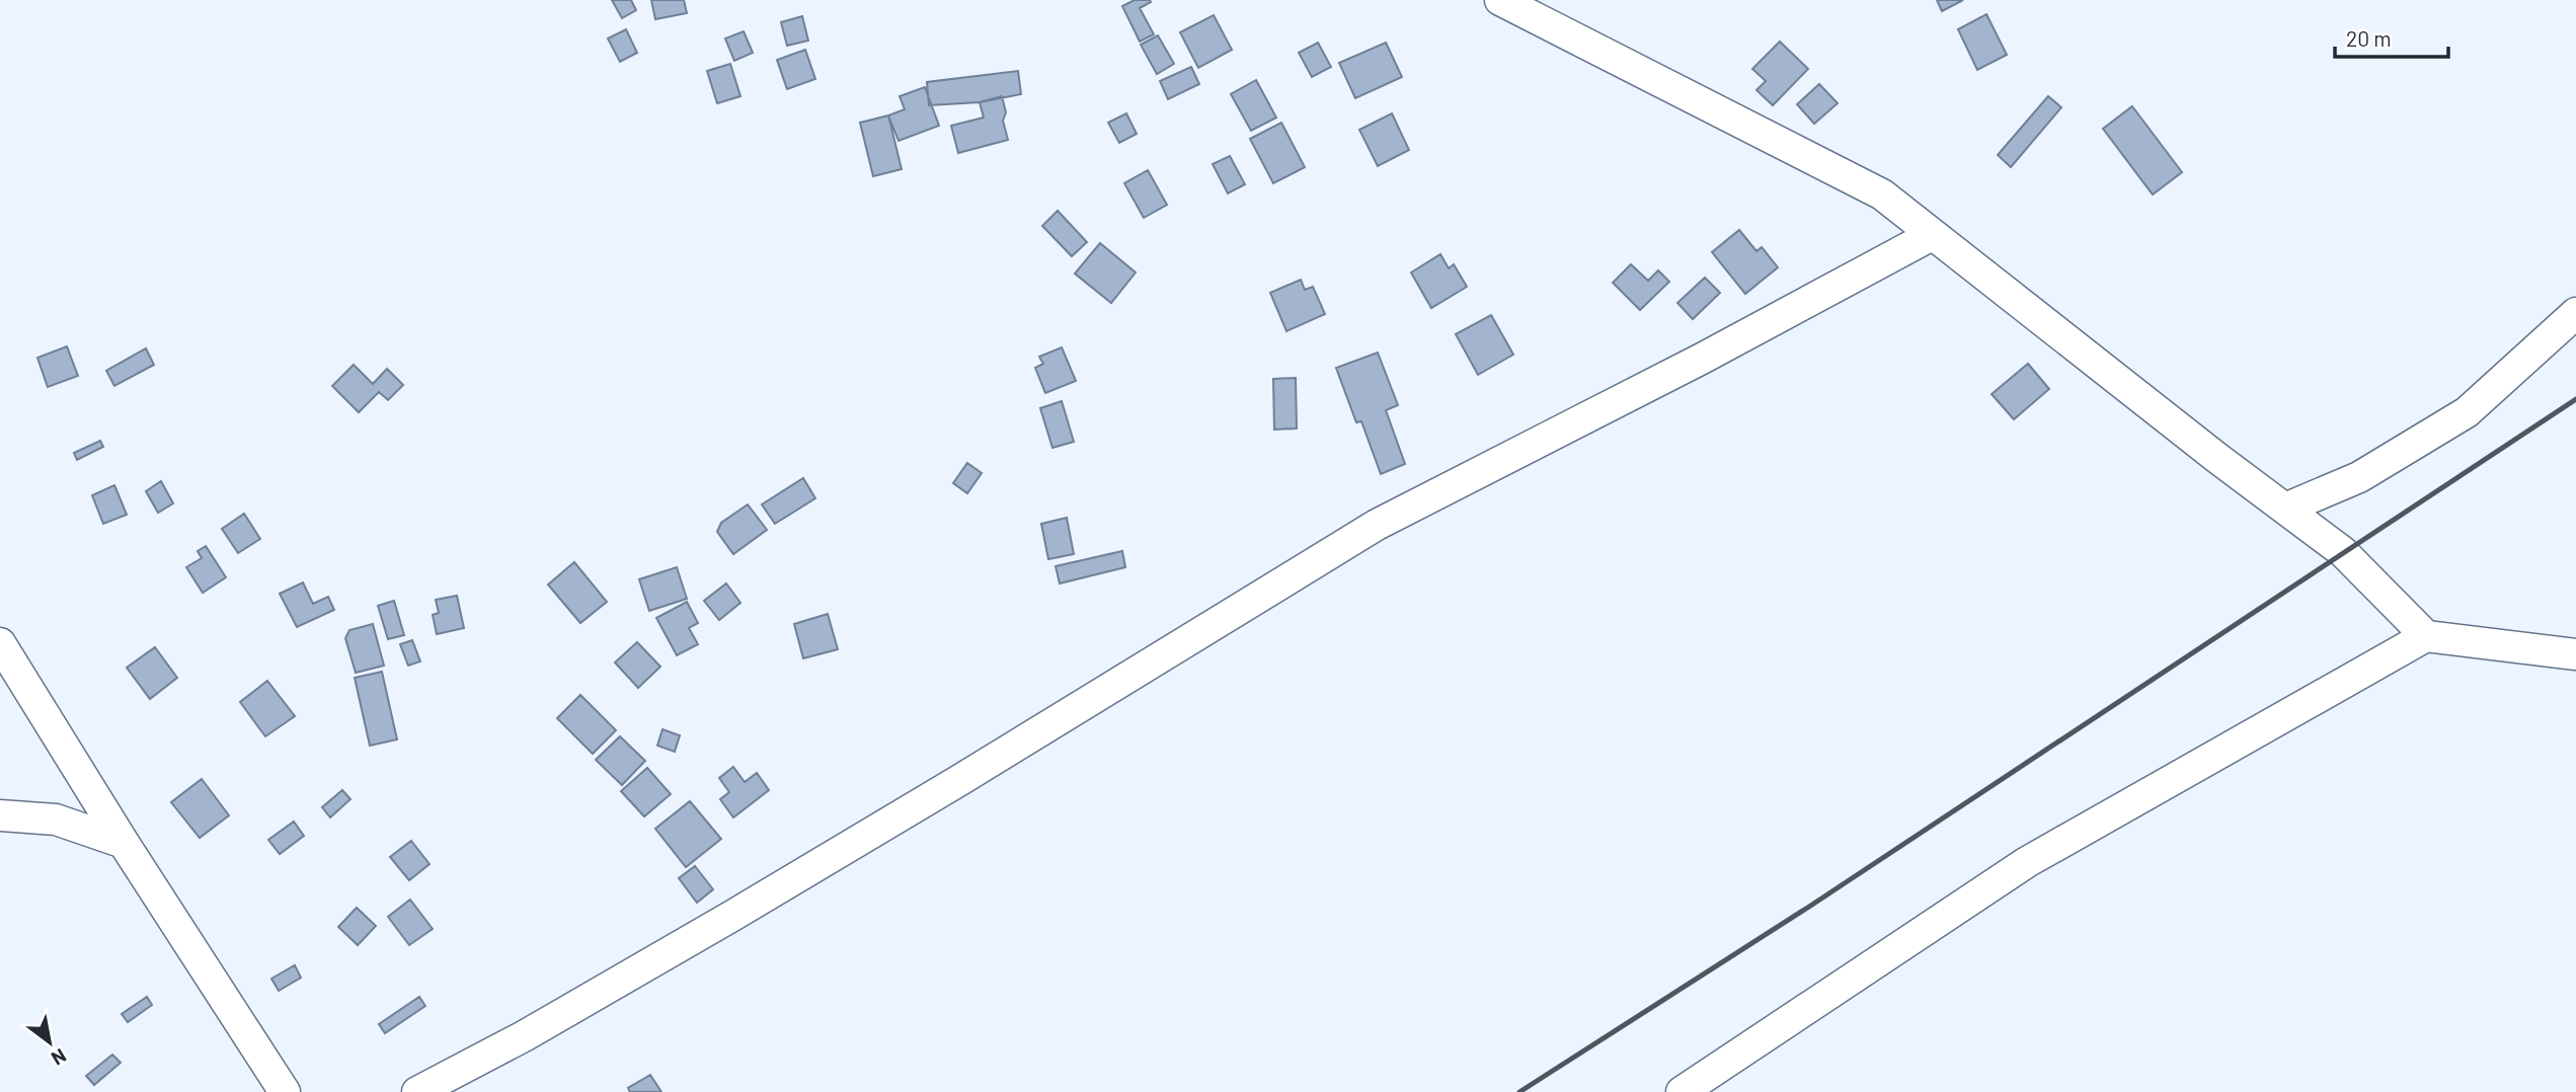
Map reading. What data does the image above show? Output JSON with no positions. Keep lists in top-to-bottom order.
{
  "scale_bar": "20 m",
  "north": "bottom right"
}
